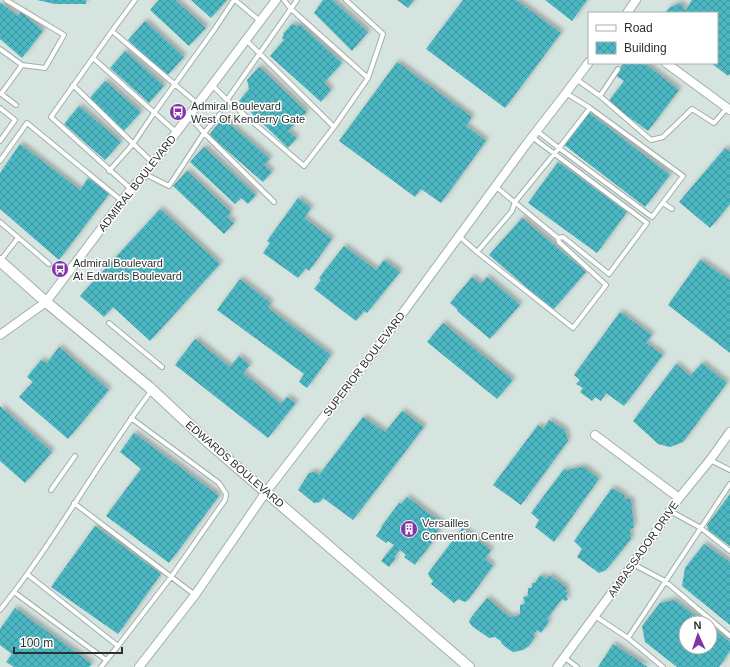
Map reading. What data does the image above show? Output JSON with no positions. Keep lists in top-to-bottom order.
{
  "streets": {
    "street": [
      "ADMIRAL BOULEVARD",
      "SUPERIOR BOULEVARD",
      "EDWARDS BOULEVARD",
      "AMBASSADOR DRIVE"
    ]
  },
  "crossings": [
    ["ADMIRAL BOULEVARD", "EDWARDS BOULEVARD"],
    ["SUPERIOR BOULEVARD", "EDWARDS BOULEVARD"]
  ],
  "places": {
    "bus stop": ["Admiral Boulevard West Of Kenderry Gate", "Admiral Boulevard At Edwards Boulevard"],
    "building": ["Versailles Convention Centre"]
  },
  "legend": ["Road", "Building"],
  "scale_bar": "100 m",
  "north": "top"
}
